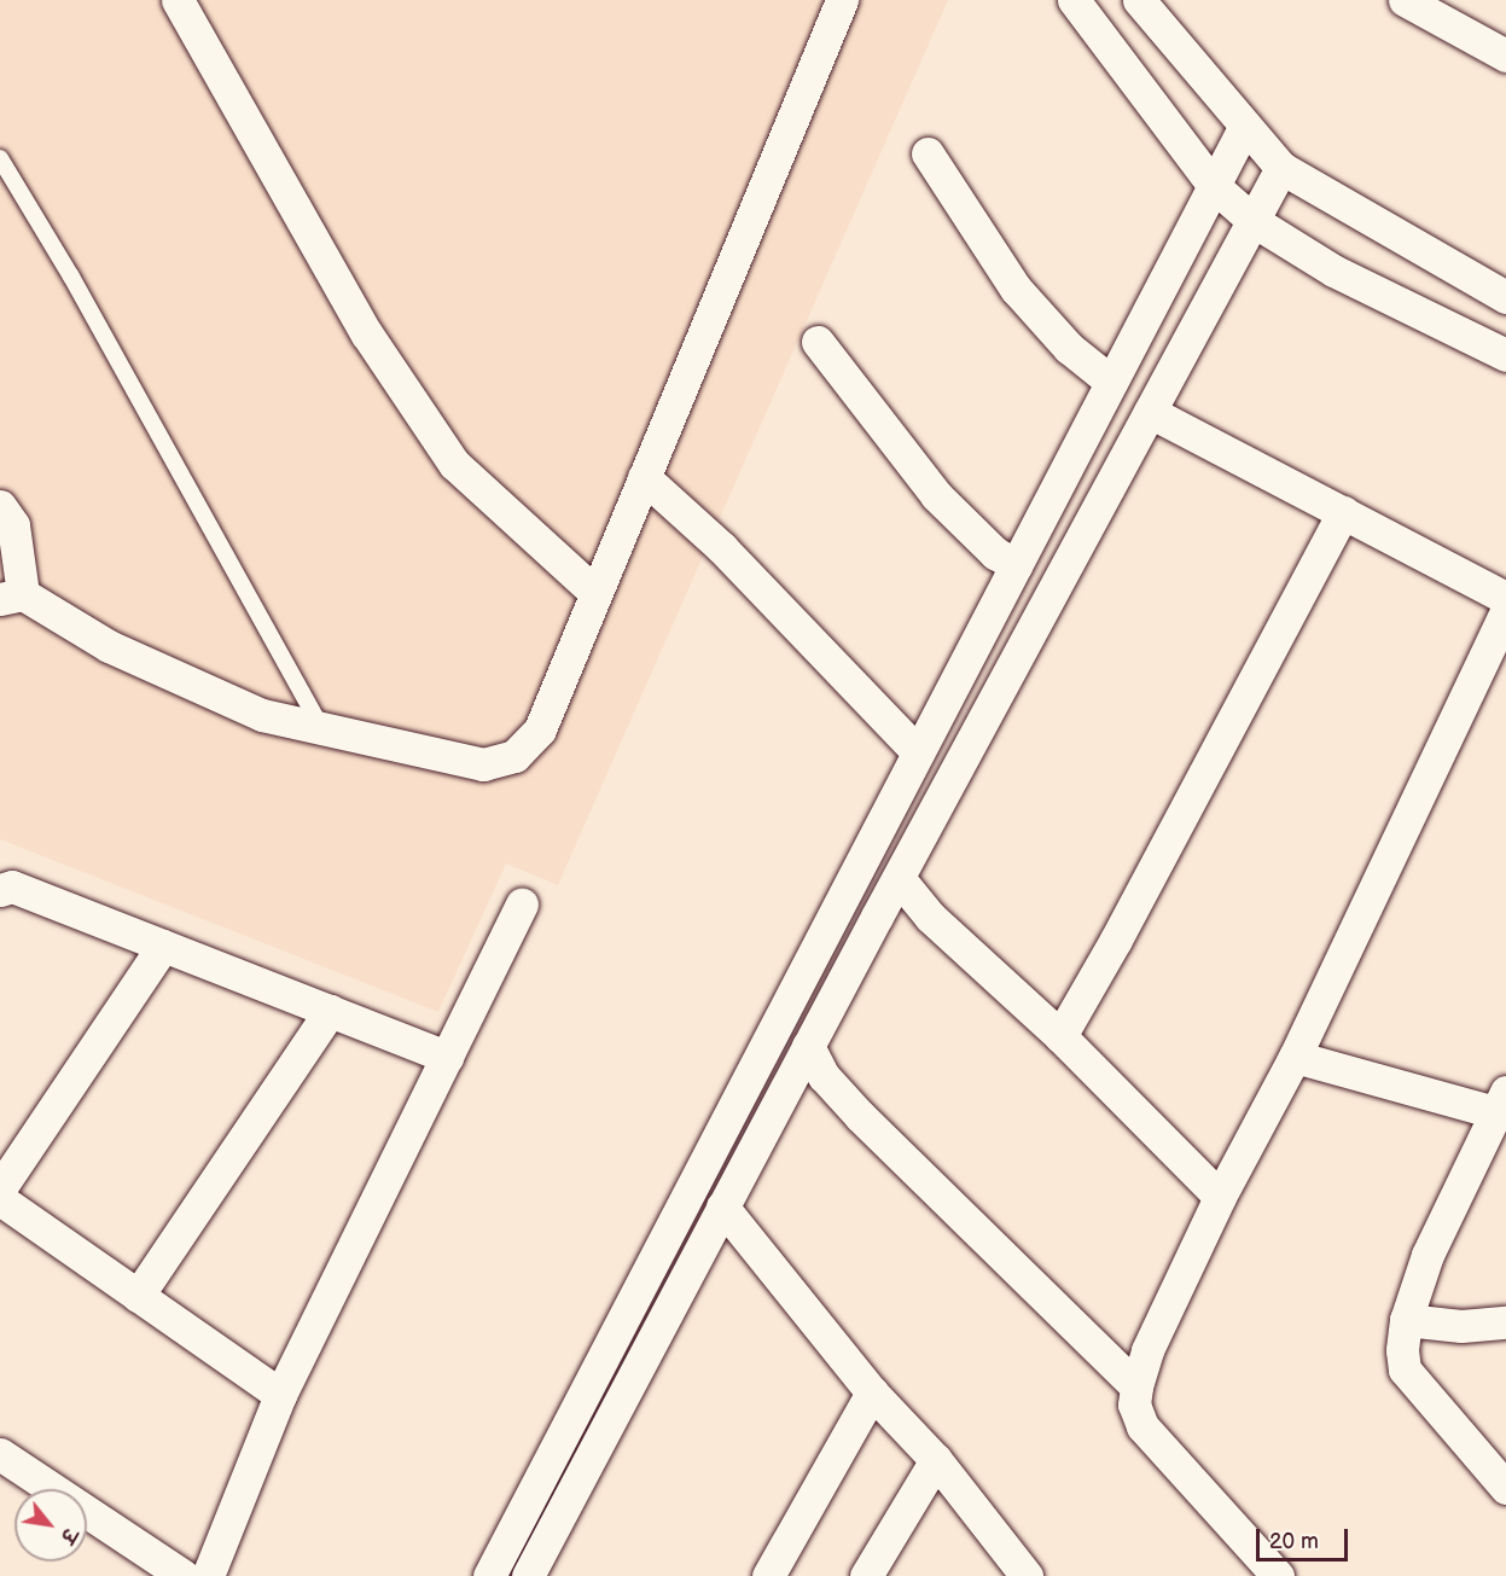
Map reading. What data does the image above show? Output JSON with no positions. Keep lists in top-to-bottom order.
{
  "scale_bar": "20 m",
  "north": "bottom right"
}
